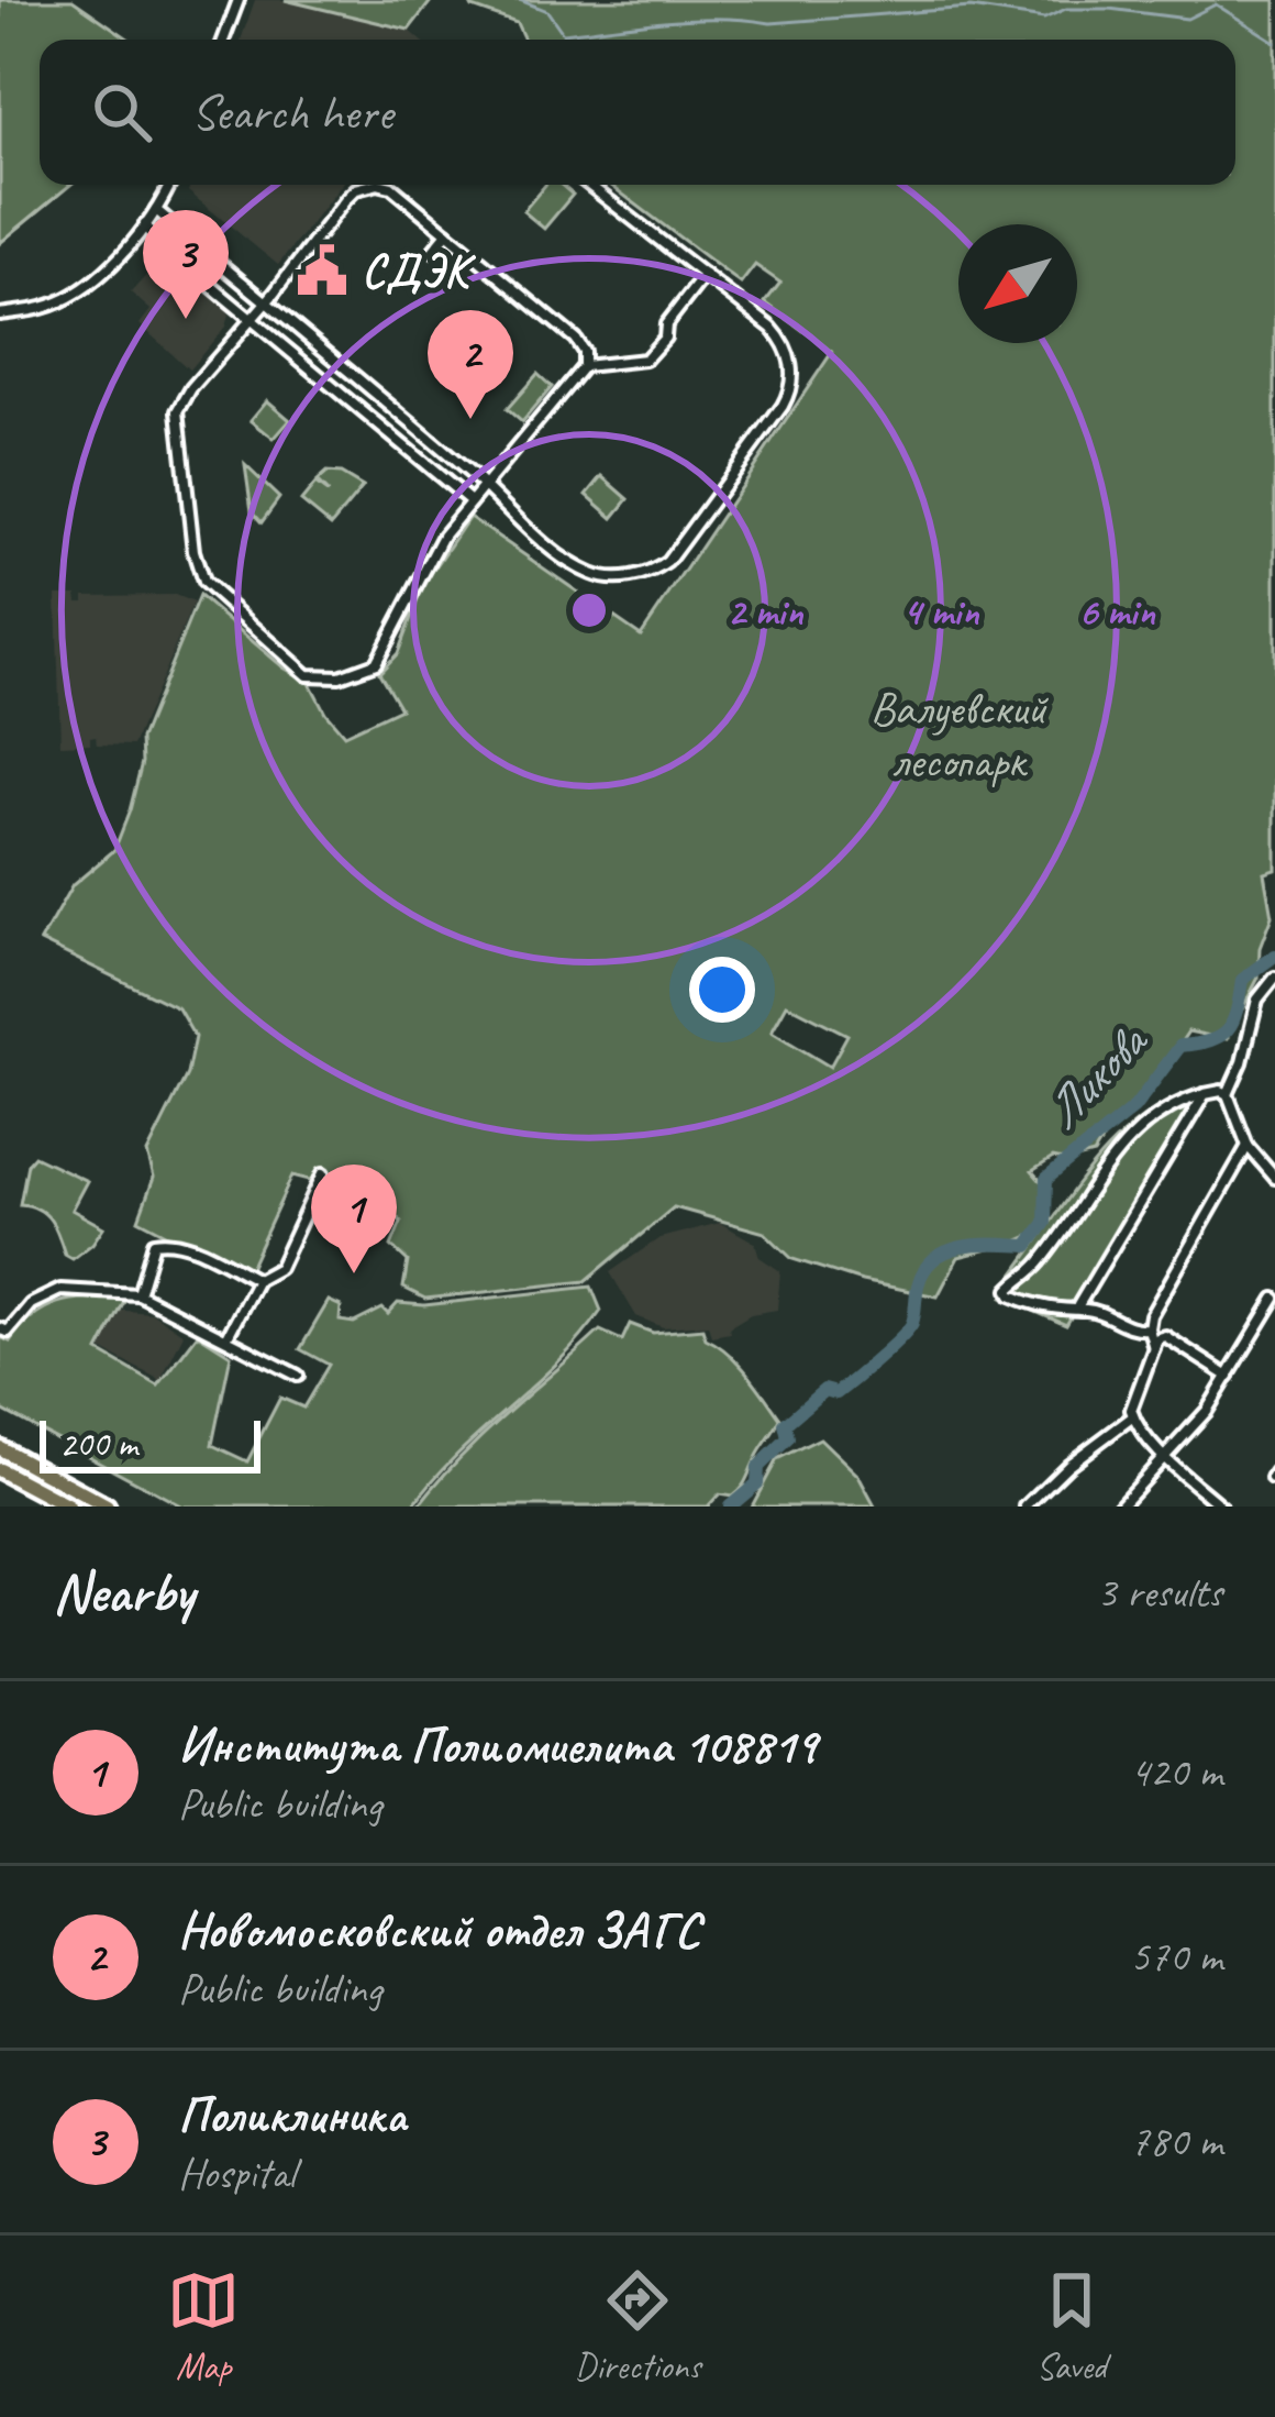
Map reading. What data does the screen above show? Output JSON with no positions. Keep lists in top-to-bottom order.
{
  "water": ["Ликова"],
  "parks": ["Валуевский лесопарк"],
  "places": {
    "public building": ["СДЭК"]
  },
  "scale_bar": "200 m",
  "north": "bottom left",
  "page": {
    "search": "Search here",
    "pins": ["3", "2", "1"],
    "scale": "200 m",
    "heading": ["Nearby", "3 results"],
    "list": [
      {
        "mark": "1",
        "name": "Института Полиомиелита 108819",
        "note": "Public building",
        "value": "420 m"
      },
      {
        "mark": "2",
        "name": "Новомосковский отдел ЗАГС",
        "note": "Public building",
        "value": "570 m"
      },
      {
        "mark": "3",
        "name": "Поликлиника",
        "note": "Hospital",
        "value": "780 m"
      }
    ],
    "nav": ["Map", "Directions", "Saved"]
  },
  "rings": ["2 min", "4 min", "6 min"]
}
